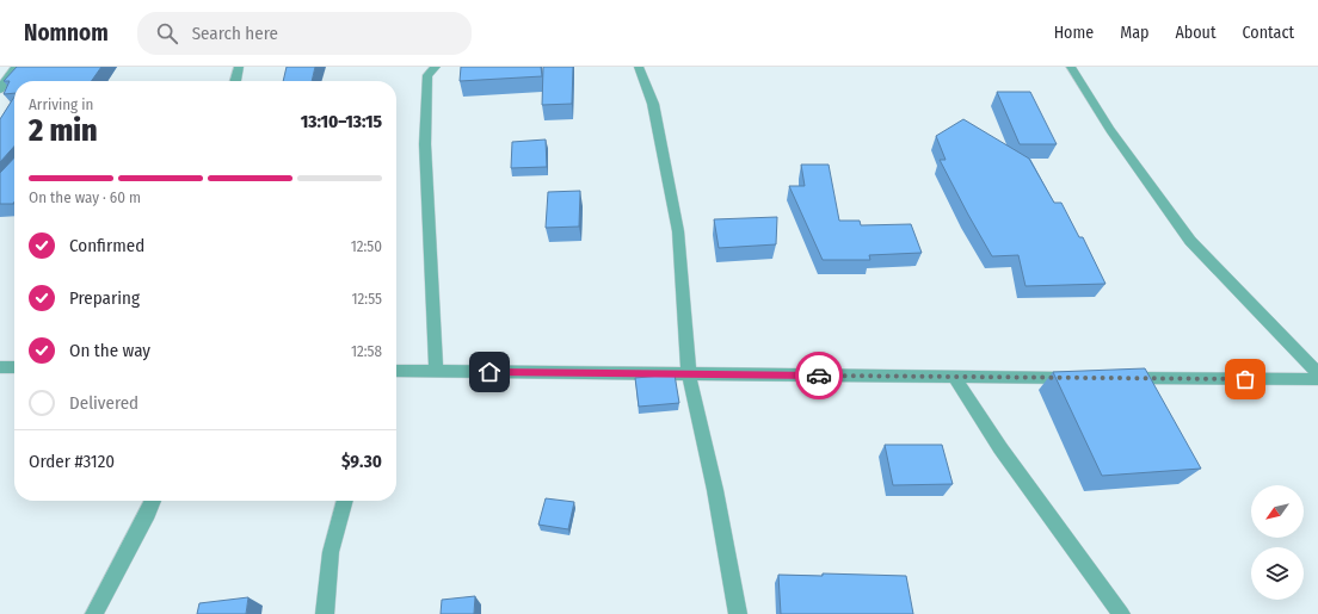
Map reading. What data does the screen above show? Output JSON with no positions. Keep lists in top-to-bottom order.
{
  "north": "bottom left",
  "page": {
    "header": "Nomnom",
    "search": "Search here",
    "nav": [
      "Home",
      "Map",
      "About",
      "Contact"
    ],
    "heading": ["2 min", "Arriving in", "13:10–13:15"],
    "panel": ["Order #3120", "$9.30"],
    "bar": "On the way · 60 m",
    "list": [
      ["Confirmed", "12:50"],
      ["Preparing", "12:55"],
      ["On the way", "12:58"],
      "Delivered"
    ]
  }
}
